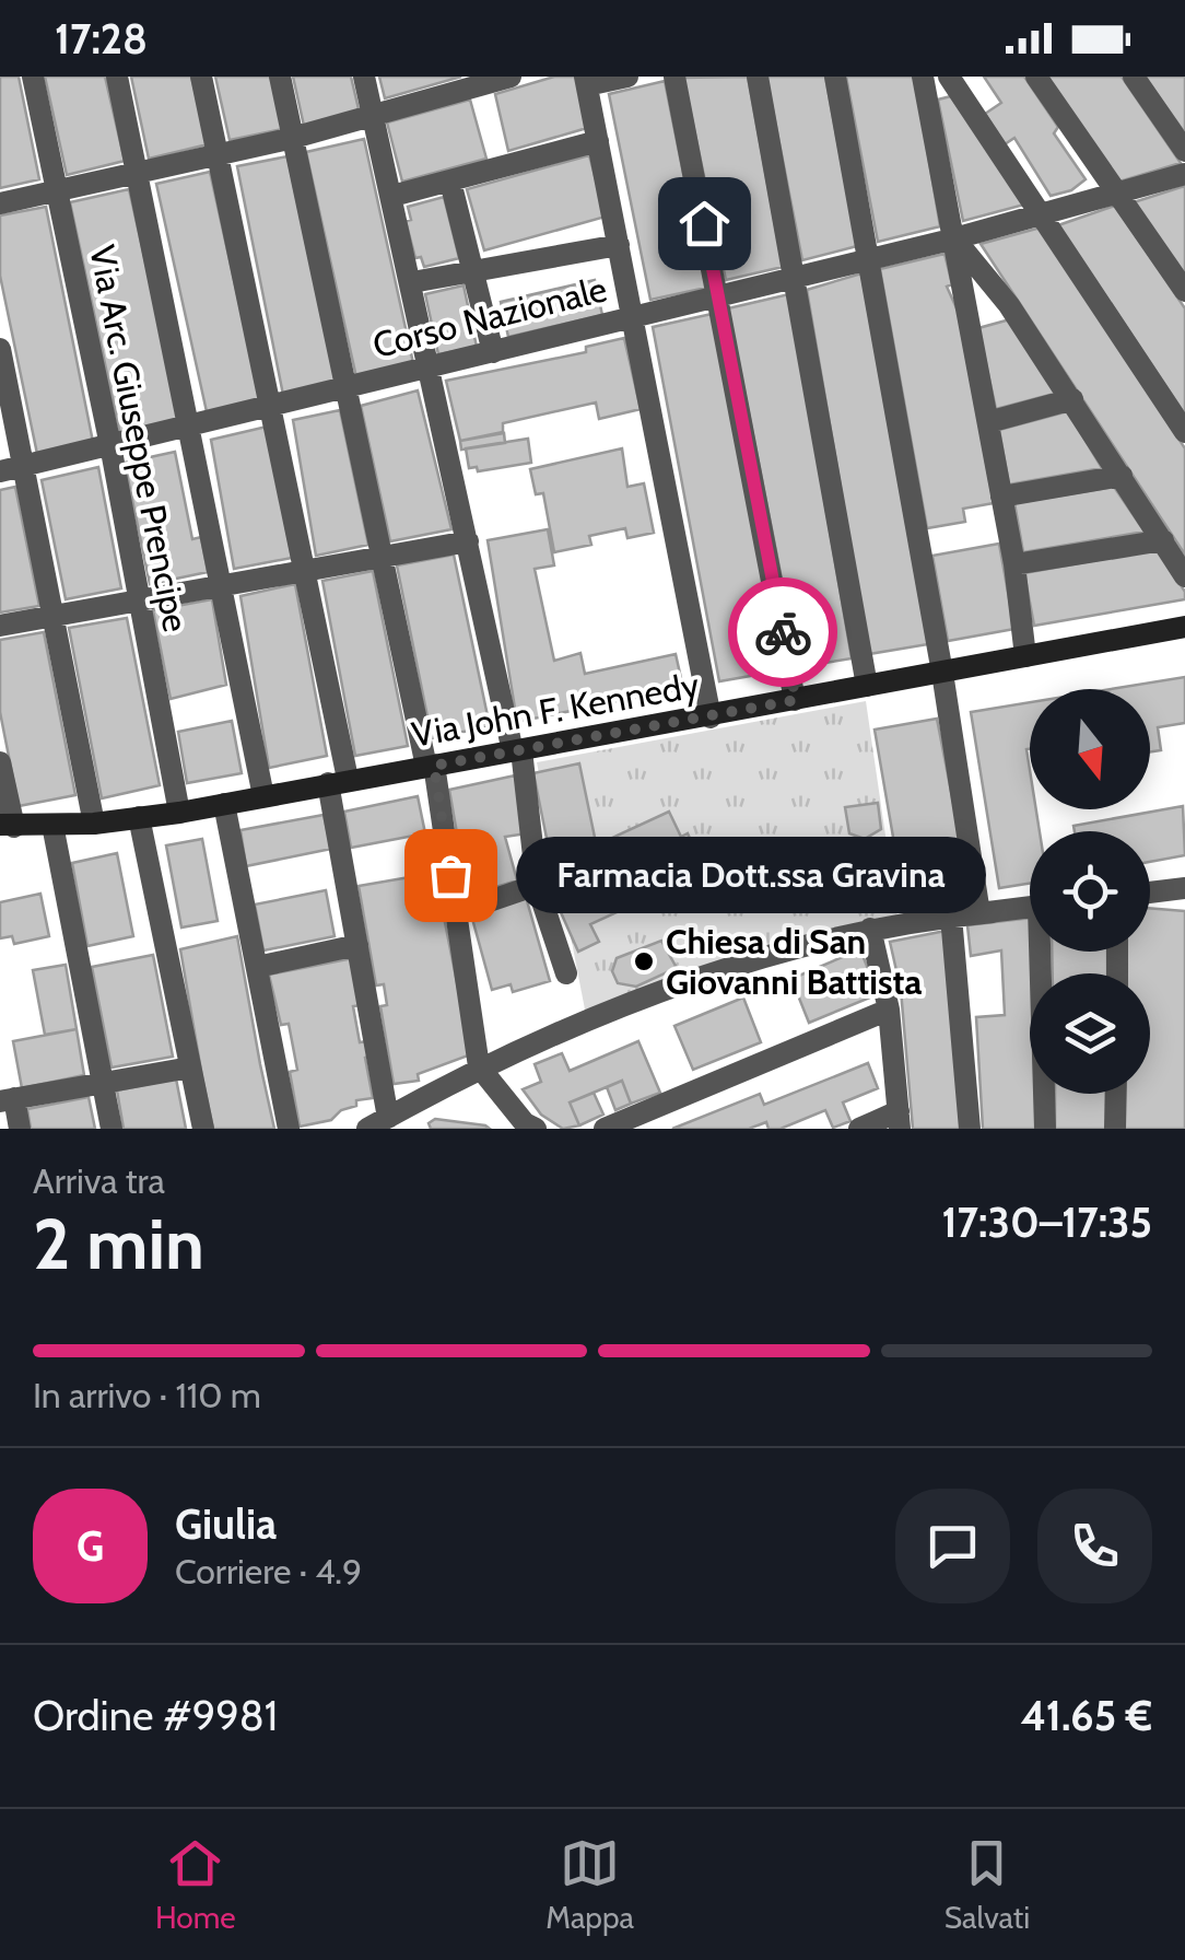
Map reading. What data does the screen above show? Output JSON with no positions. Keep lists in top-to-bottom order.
{
  "streets": {
    "main road": ["Via John F. Kennedy"],
    "street": ["Corso Nazionale", "Via Arc. Giuseppe Prencipe"]
  },
  "crossings": [
    ["Corso Nazionale", "Via Arc. Giuseppe Prencipe"],
    ["Via Arc. Giuseppe Prencipe", "Via John F. Kennedy"]
  ],
  "places": ["Farmacia Dott.ssa Gravina", "Chiesa di San Giovanni Battista"],
  "north": "bottom",
  "page": {
    "status": "17:28",
    "bubble": "Farmacia Dott.ssa Gravina",
    "heading": ["2 min", "Arriva tra", "17:30–17:35"],
    "panel": [
      "Giulia",
      "Corriere · 4.9",
      "Ordine #9981",
      "41.65 €"
    ],
    "bar": "In arrivo · 110 m",
    "round": "G",
    "tabs": ["Home", "Mappa", "Salvati"]
  }
}
